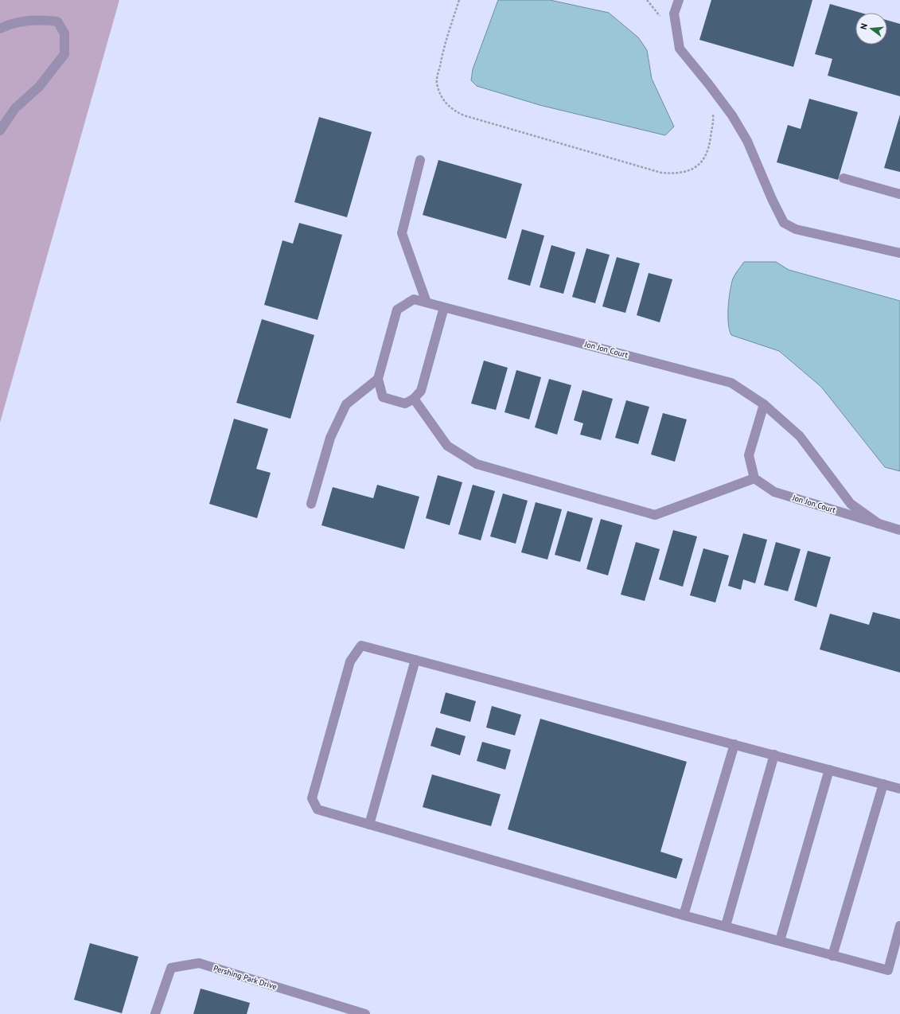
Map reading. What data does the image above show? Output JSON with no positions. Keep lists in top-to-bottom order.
{
  "streets": {
    "street": ["Jon Jon Court", "Pershing Park Drive"]
  },
  "north": "left"
}
